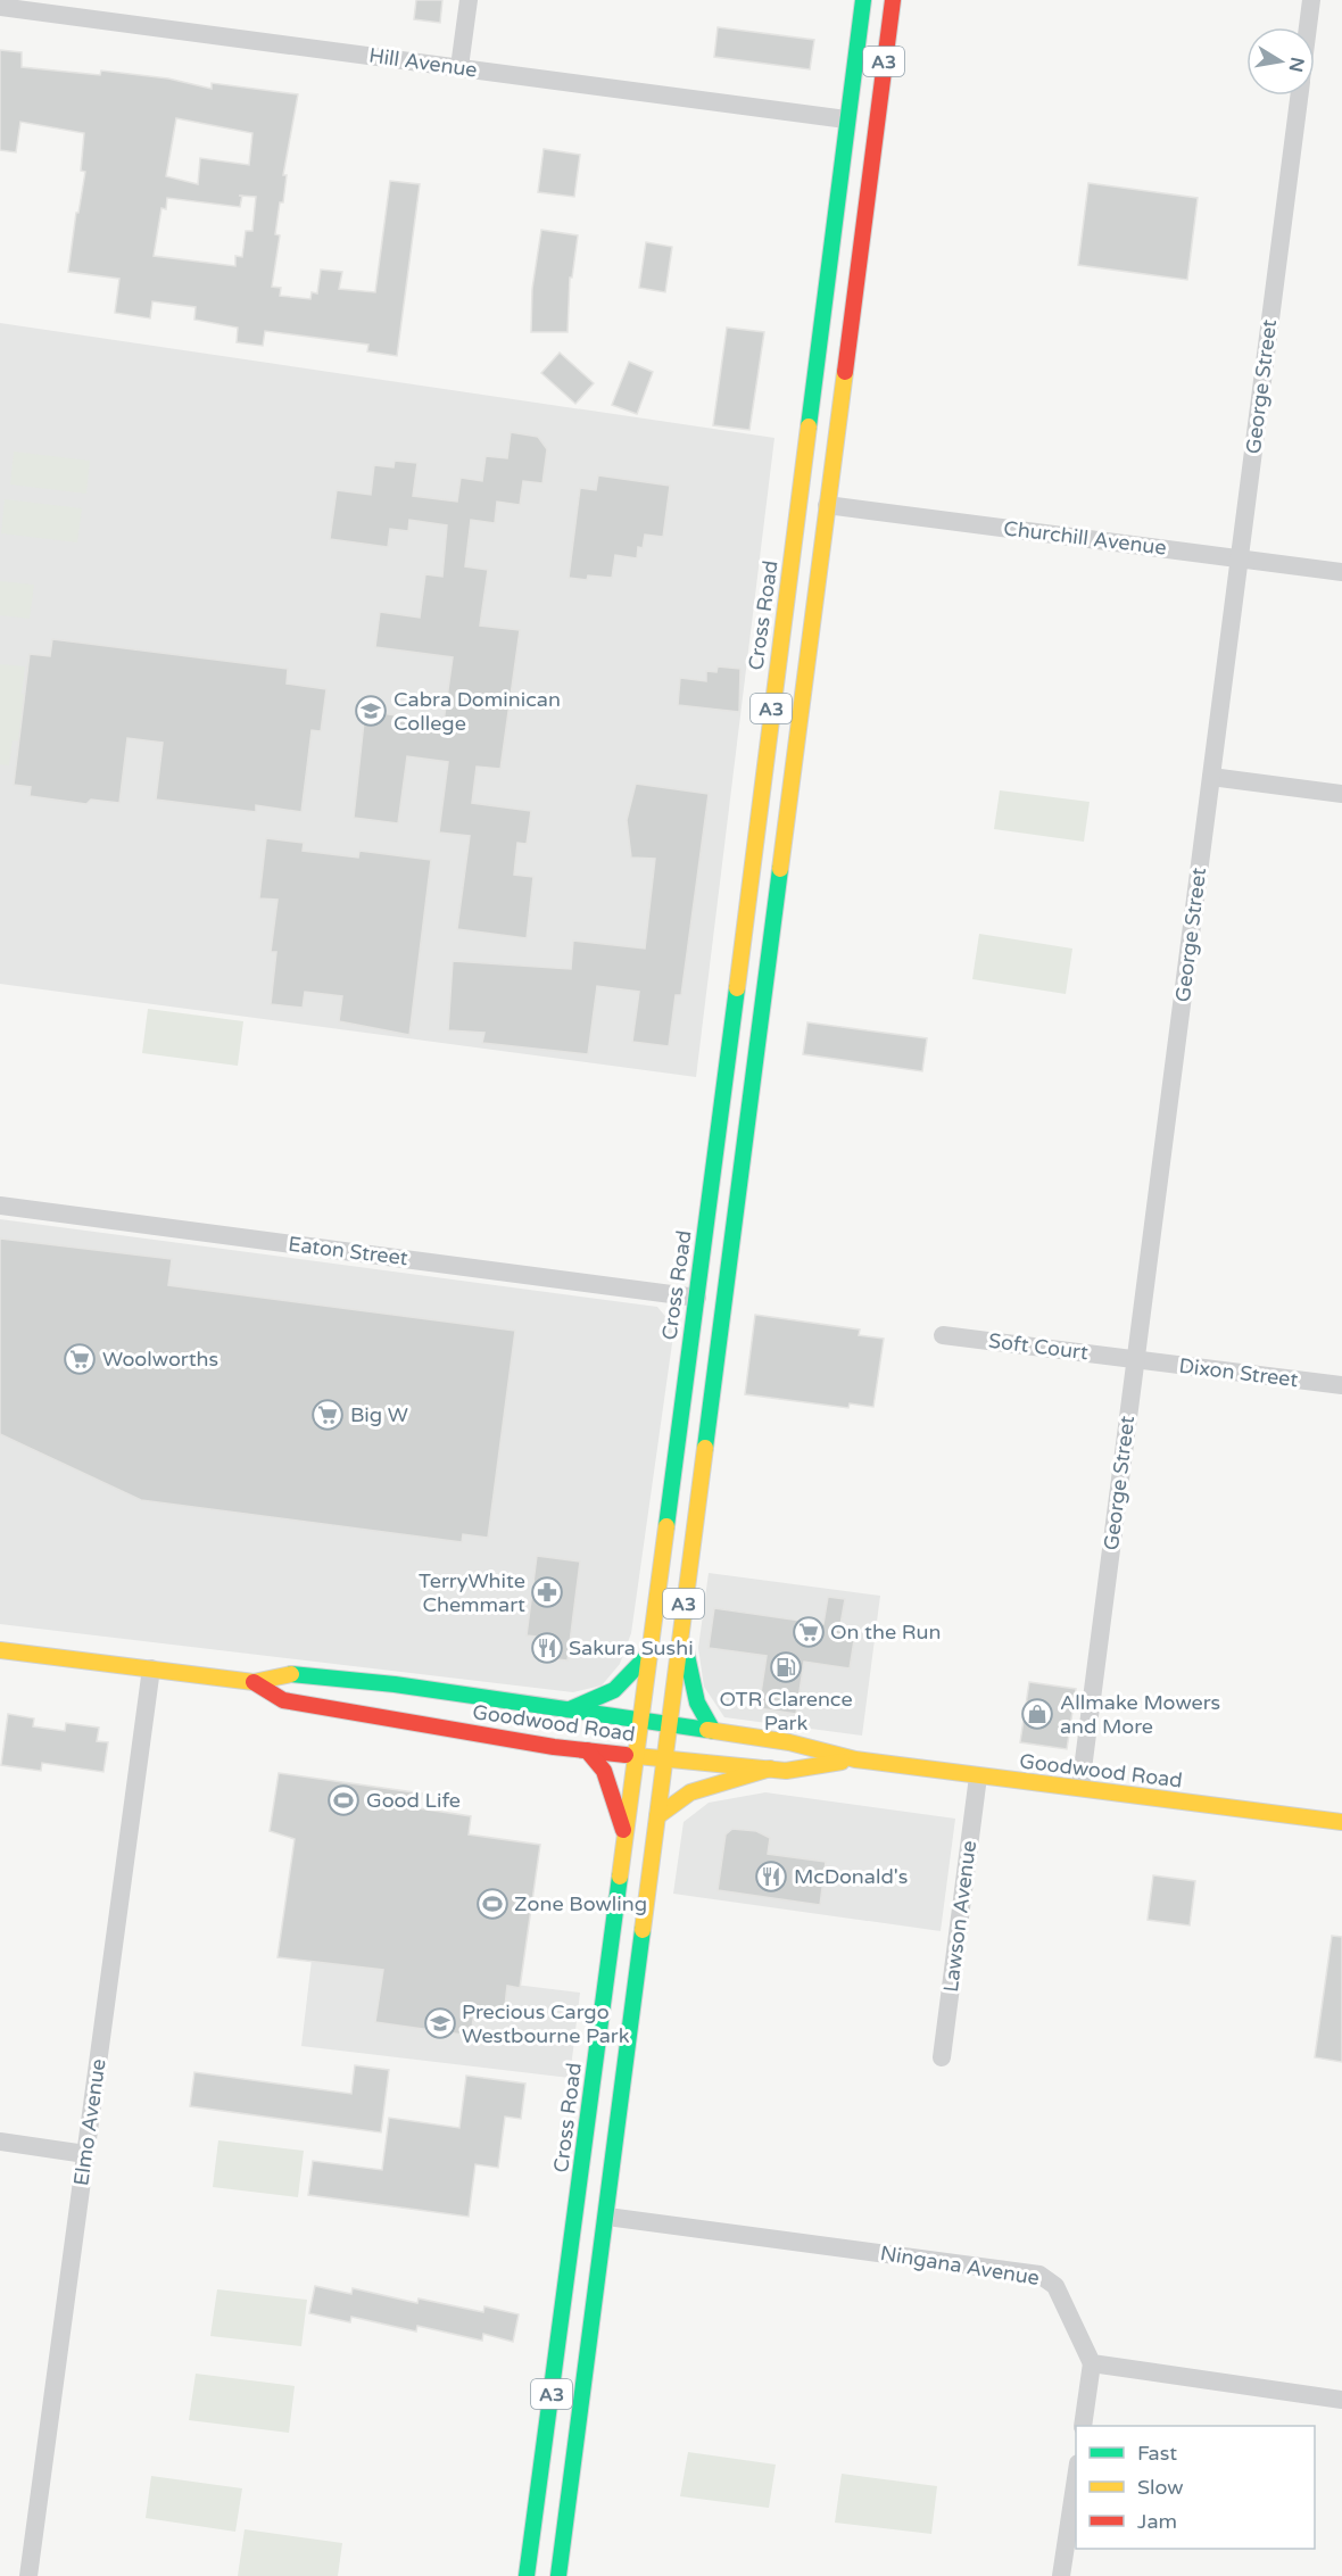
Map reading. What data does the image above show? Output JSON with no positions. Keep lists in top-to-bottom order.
{
  "streets": {
    "main road": ["A3", "Cross Road", "Goodwood Road"],
    "street": [
      "Hill Avenue",
      "George Street",
      "Churchill Avenue",
      "Eaton Street",
      "Soft Court",
      "Dixon Street",
      "Lawson Avenue",
      "Elmo Avenue",
      "Ningana Avenue"
    ]
  },
  "crossings": [
    ["A3", "Churchill Avenue"],
    ["A3", "Goodwood Road"],
    ["A3", "Ningana Avenue"],
    ["Hill Avenue", "Cross Road"],
    ["George Street", "Churchill Avenue"],
    ["George Street", "Soft Court"],
    ["George Street", "Dixon Street"],
    ["George Street", "Goodwood Road"],
    ["Cross Road", "Eaton Street"],
    ["Cross Road", "Goodwood Road"],
    ["Soft Court", "Dixon Street"],
    ["Goodwood Road", "Lawson Avenue"],
    ["Goodwood Road", "Elmo Avenue"]
  ],
  "places": {
    "school or university": ["Cabra Dominican College", "Precious Cargo Westbourne Park"],
    "supermarket": ["Woolworths", "Big W", "On the Run"],
    "pharmacy": ["TerryWhite Chemmart"],
    "restaurant": ["Sakura Sushi", "McDonald's"],
    "fuel station": ["OTR Clarence Park"],
    "shop": ["Allmake Mowers and More"],
    "sports": ["Good Life", "Zone Bowling"]
  },
  "legend": ["Fast", "Slow", "Jam"],
  "north": "right"
}
